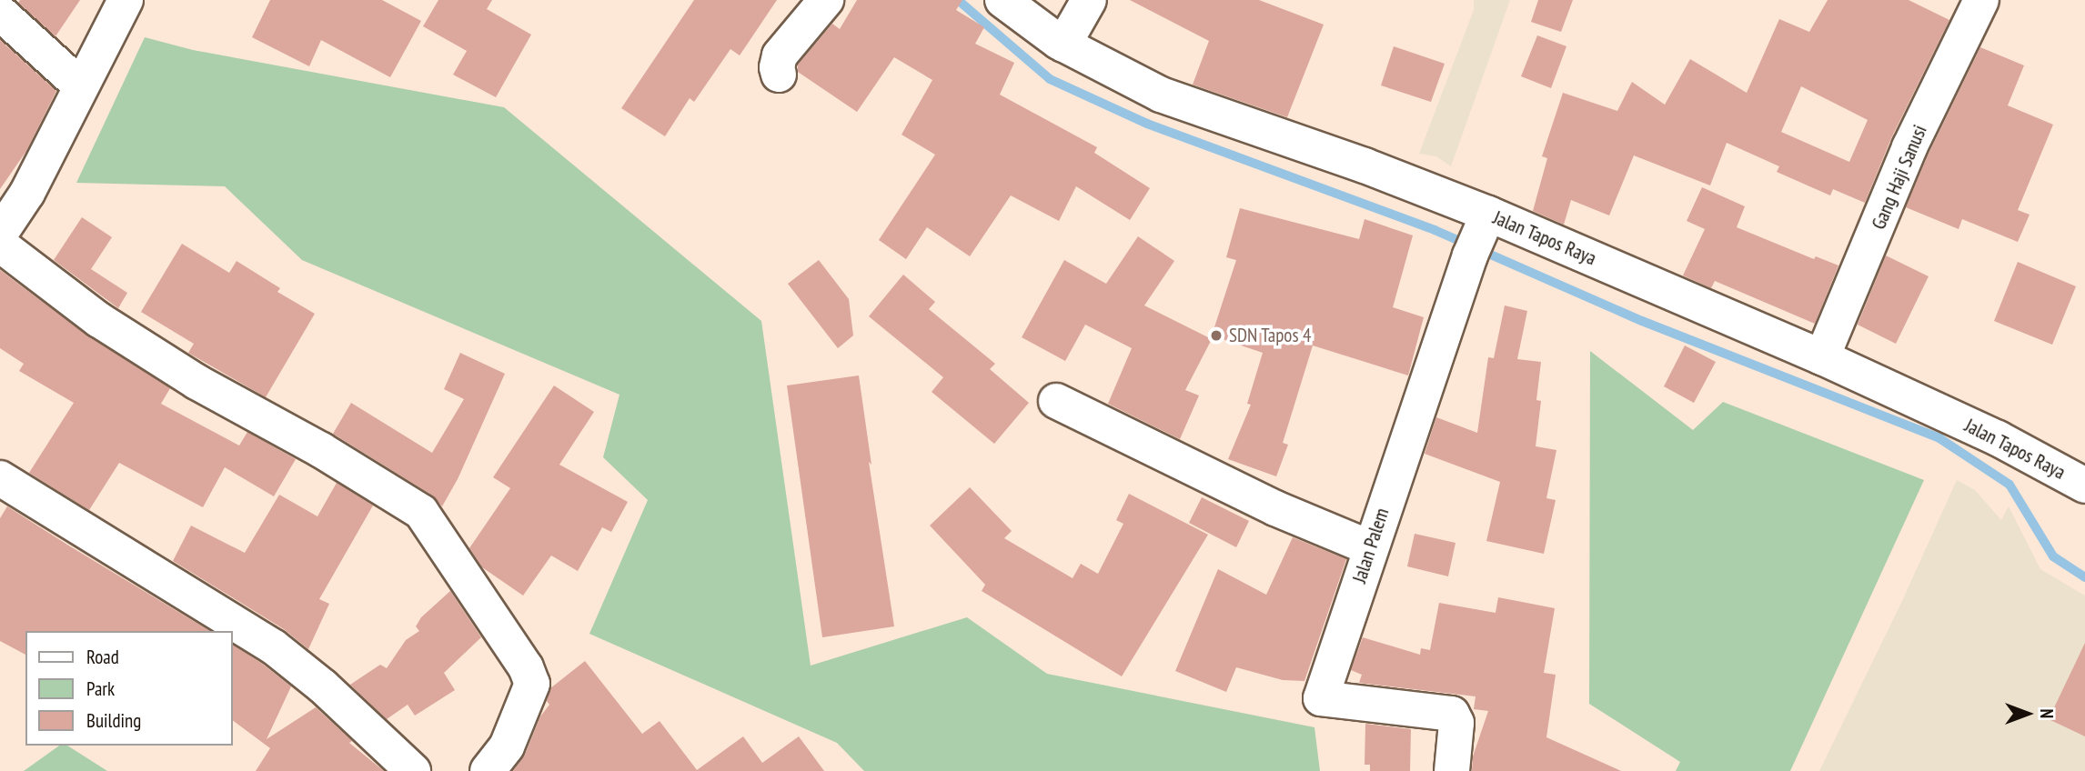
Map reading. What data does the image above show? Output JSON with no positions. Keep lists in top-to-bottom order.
{
  "streets": {
    "street": ["Gang Haji Sanusi", "Jalan Tapos Raya", "Jalan Palem"]
  },
  "crossings": [
    ["Gang Haji Sanusi", "Jalan Tapos Raya"],
    ["Jalan Tapos Raya", "Jalan Palem"]
  ],
  "places": ["SDN Tapos 4"],
  "legend": ["Road", "Park", "Building"],
  "north": "right"
}
